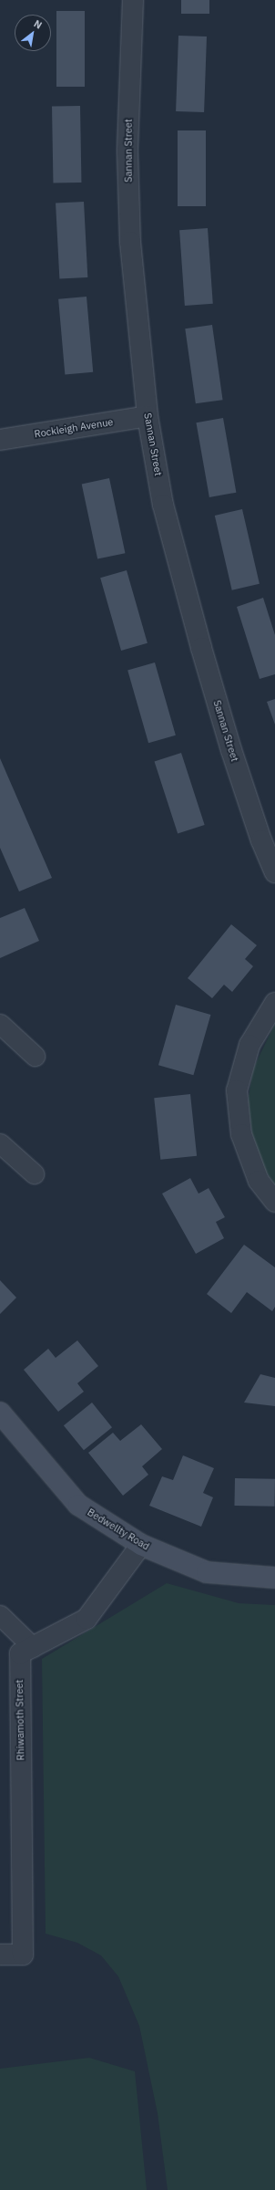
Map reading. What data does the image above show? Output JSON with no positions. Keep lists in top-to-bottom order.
{
  "streets": {
    "main road": ["Bedwellty Road"],
    "street": ["Sannan Street", "Rockleigh Avenue", "Rhiwamoth Street"]
  },
  "crossings": [
    ["Sannan Street", "Rockleigh Avenue"],
    ["Bedwellty Road", "Rhiwamoth Street"]
  ],
  "north": "top right"
}
